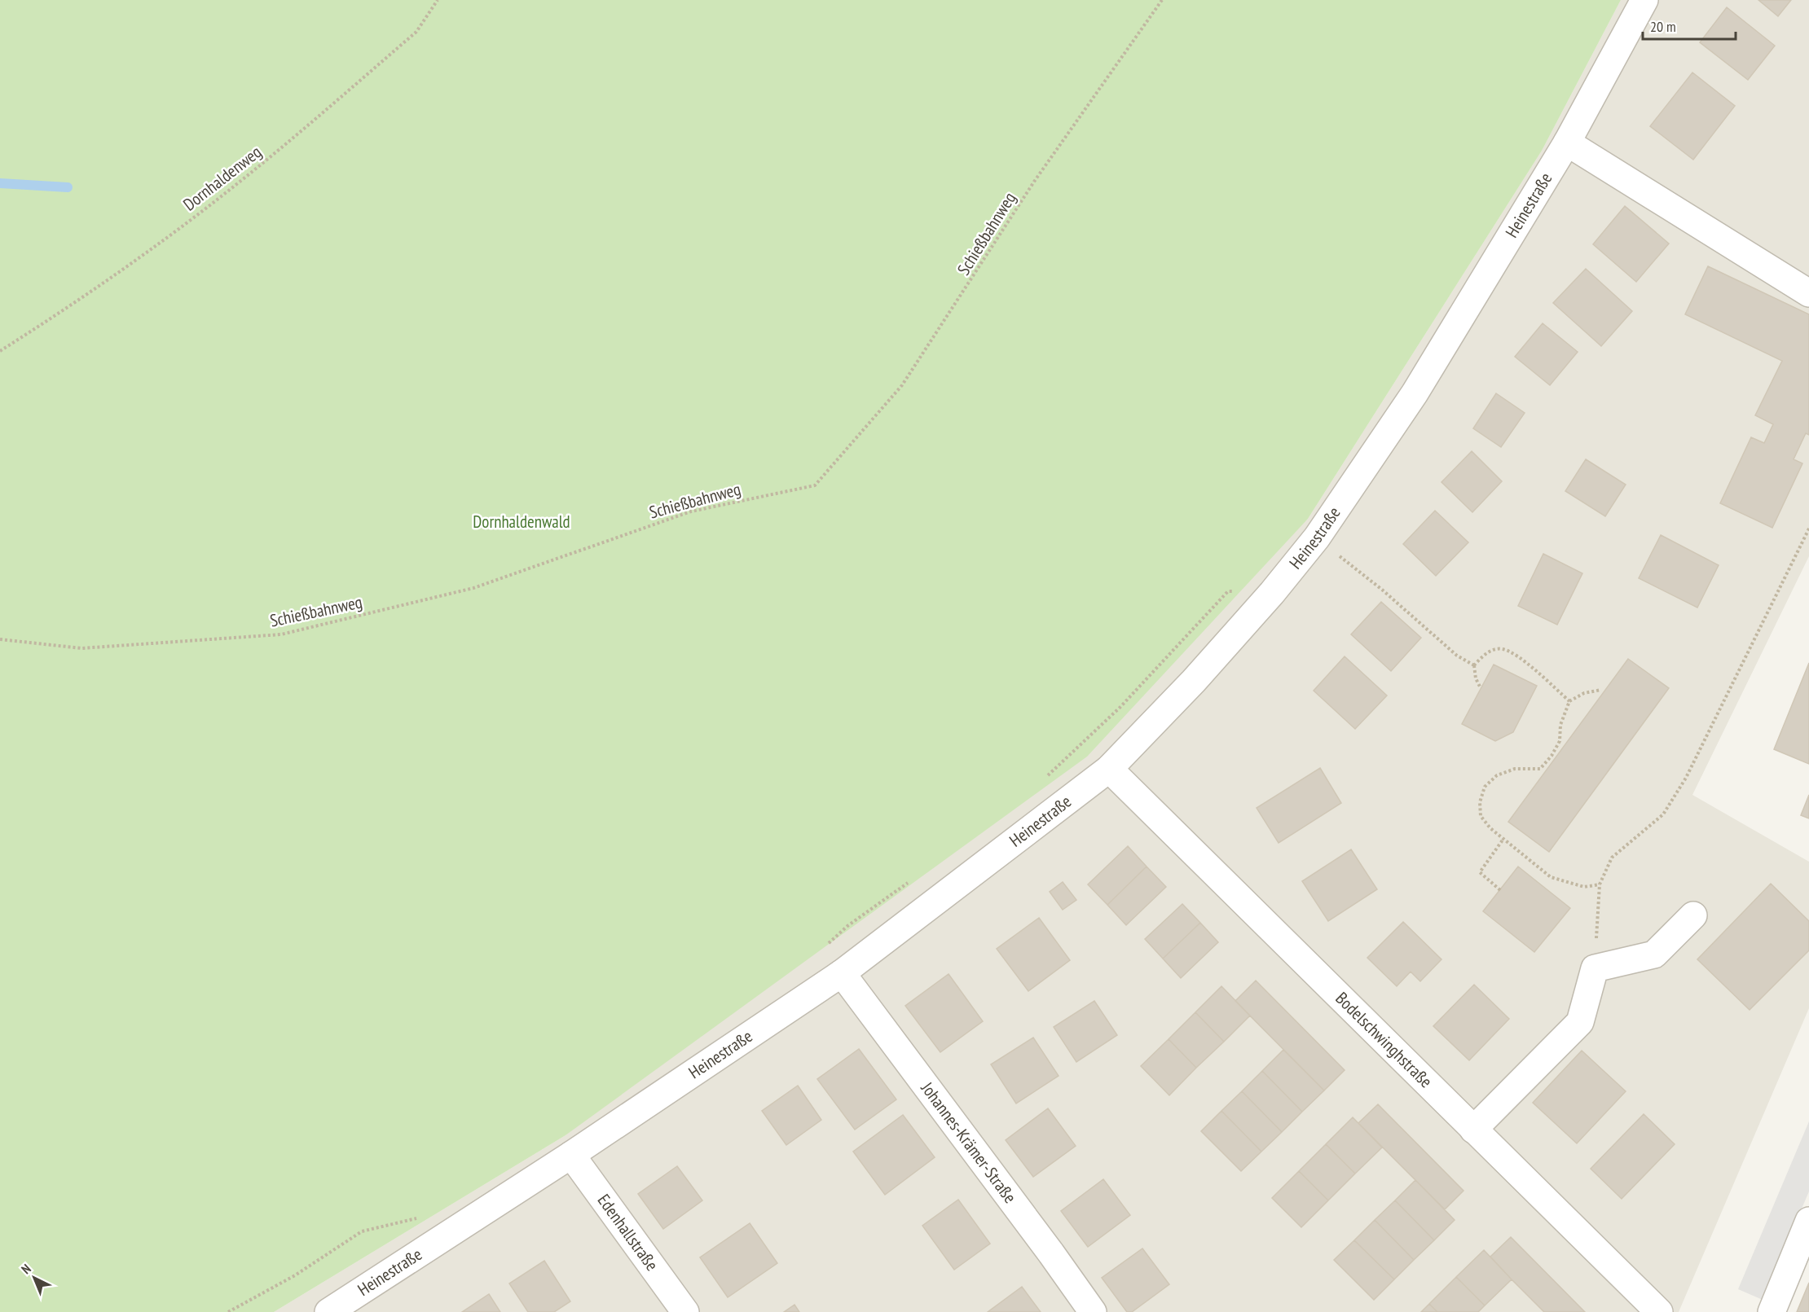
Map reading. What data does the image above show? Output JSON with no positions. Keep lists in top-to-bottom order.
{
  "streets": {
    "street": [
      "Heinestraße",
      "Bodelschwinghstraße",
      "Johannes-Krämer-Straße",
      "Edenhallstraße"
    ],
    "path": ["Dornhaldenweg", "Schießbahnweg"]
  },
  "crossings": [
    ["Heinestraße", "Bodelschwinghstraße"],
    ["Heinestraße", "Johannes-Krämer-Straße"],
    ["Heinestraße", "Edenhallstraße"]
  ],
  "parks": ["Dornhaldenwald"],
  "scale_bar": "20 m",
  "north": "top left"
}
